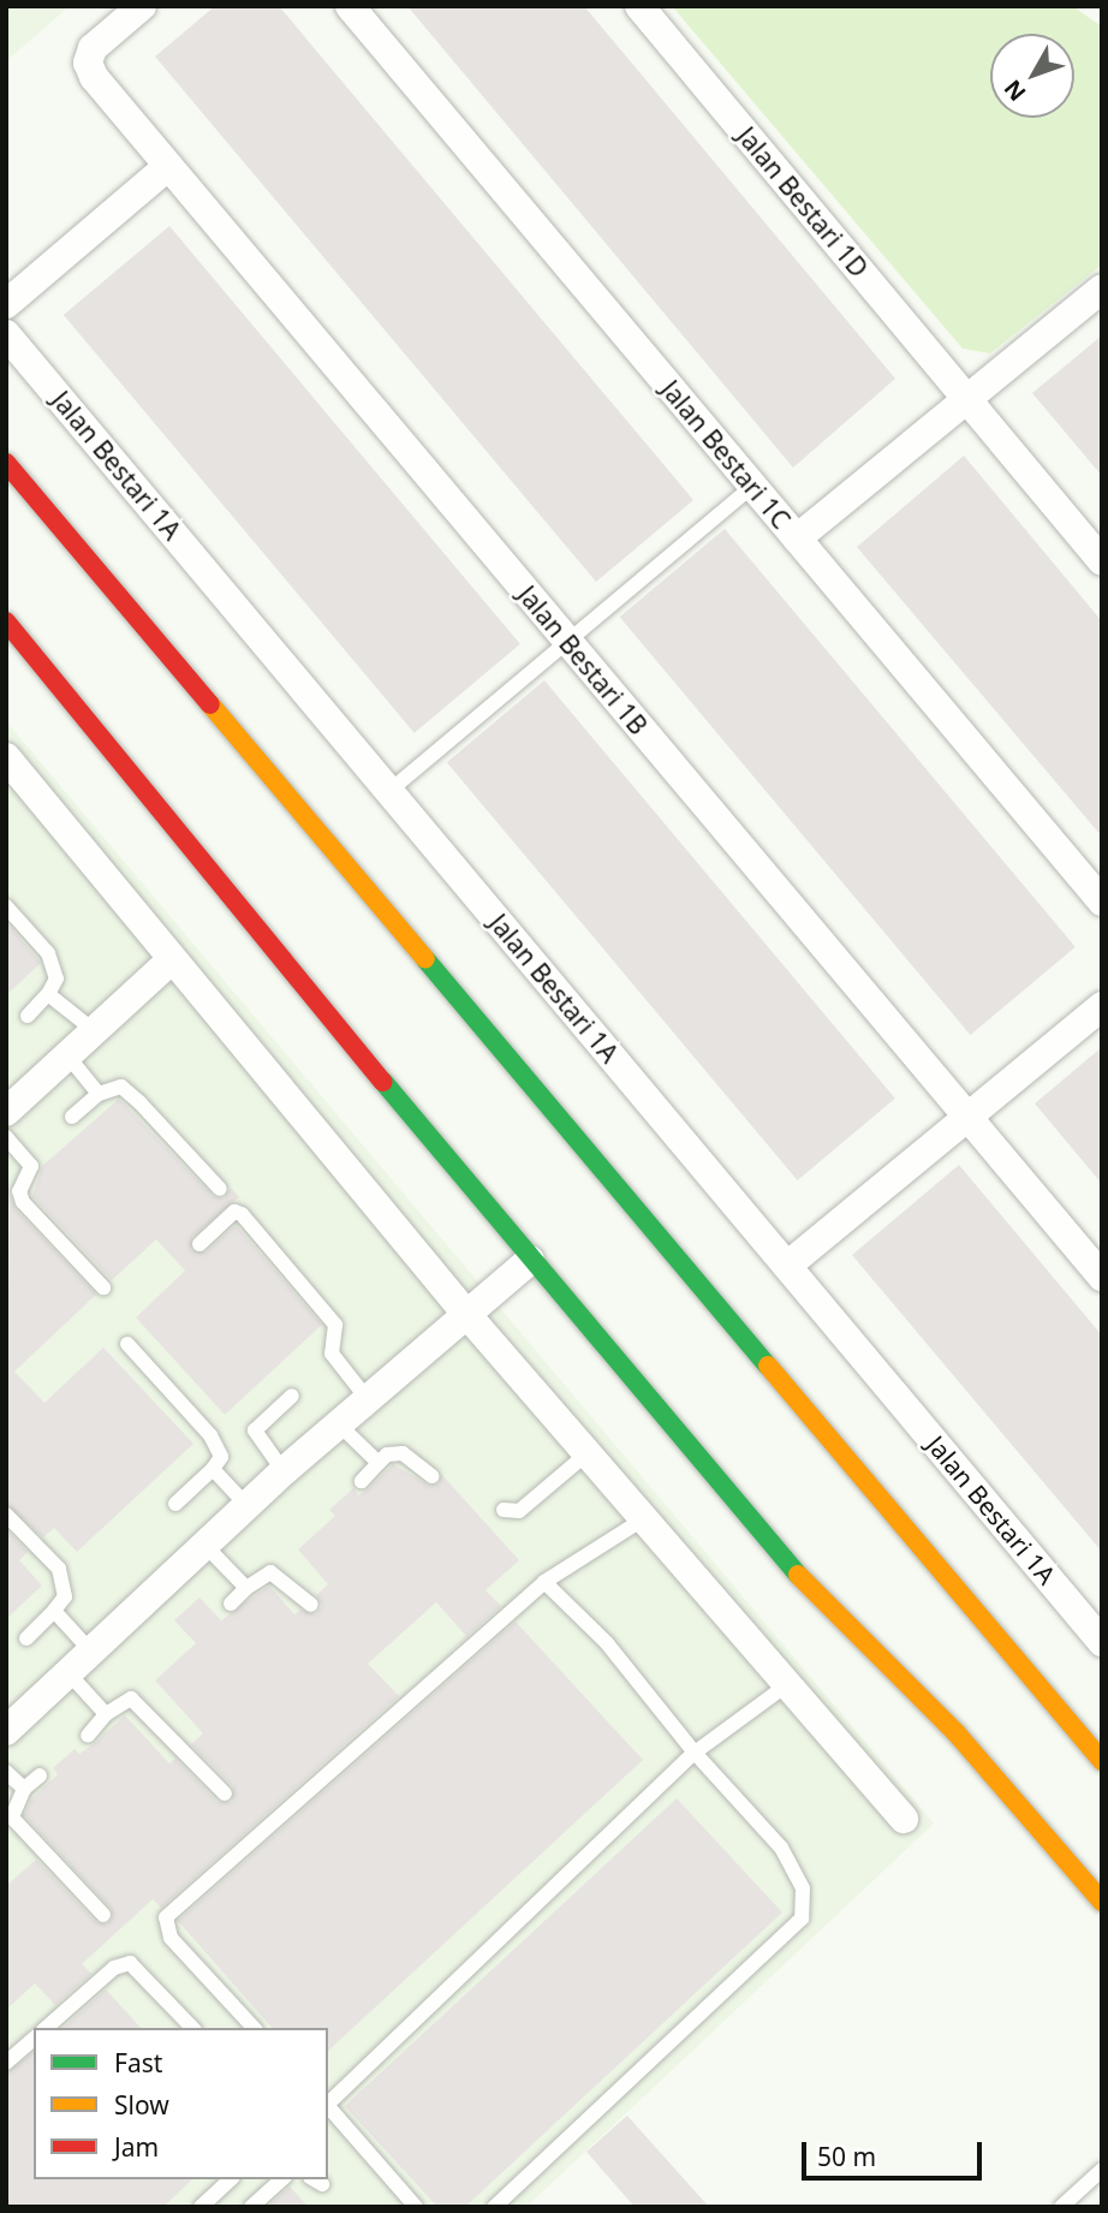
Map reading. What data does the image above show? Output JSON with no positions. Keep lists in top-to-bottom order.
{
  "streets": {
    "street": [
      "Jalan Bestari 1D",
      "Jalan Bestari 1C",
      "Jalan Bestari 1A",
      "Jalan Bestari 1B"
    ]
  },
  "legend": ["Fast", "Slow", "Jam"],
  "scale_bar": "50 m",
  "north": "bottom left"
}
